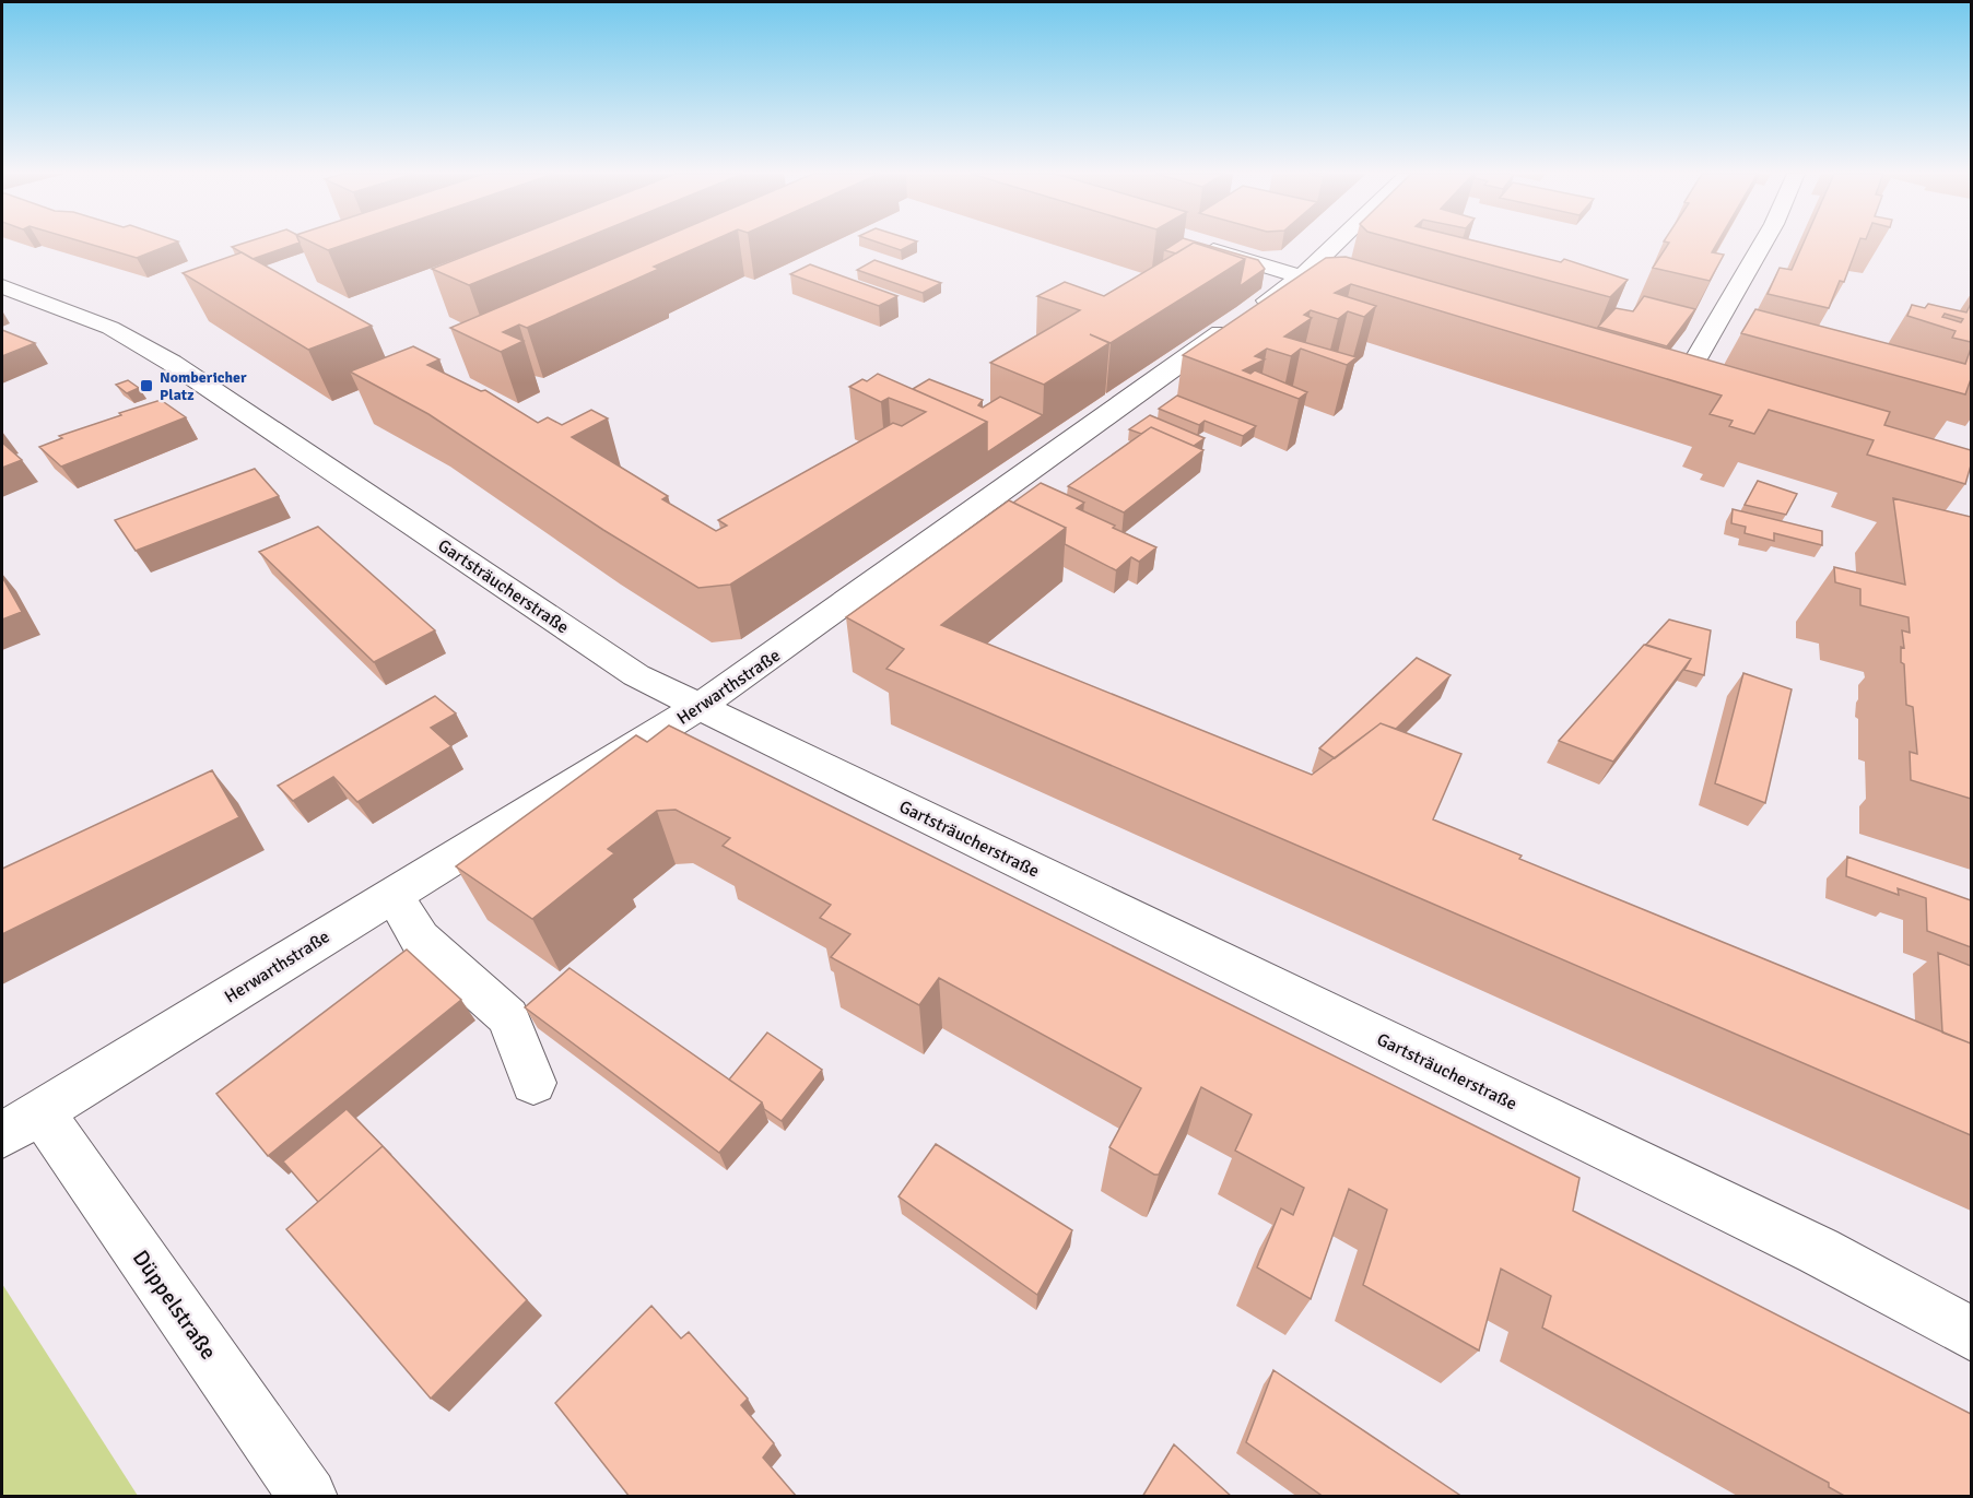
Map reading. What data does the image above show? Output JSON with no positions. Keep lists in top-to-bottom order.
{
  "streets": {
    "street": ["Gartsträucherstraße", "Herwarthstraße", "Düppelstraße"]
  },
  "crossings": [
    ["Gartsträucherstraße", "Herwarthstraße"],
    ["Herwarthstraße", "Düppelstraße"]
  ],
  "places": {
    "transit": ["Nombericher Platz"]
  }
}
